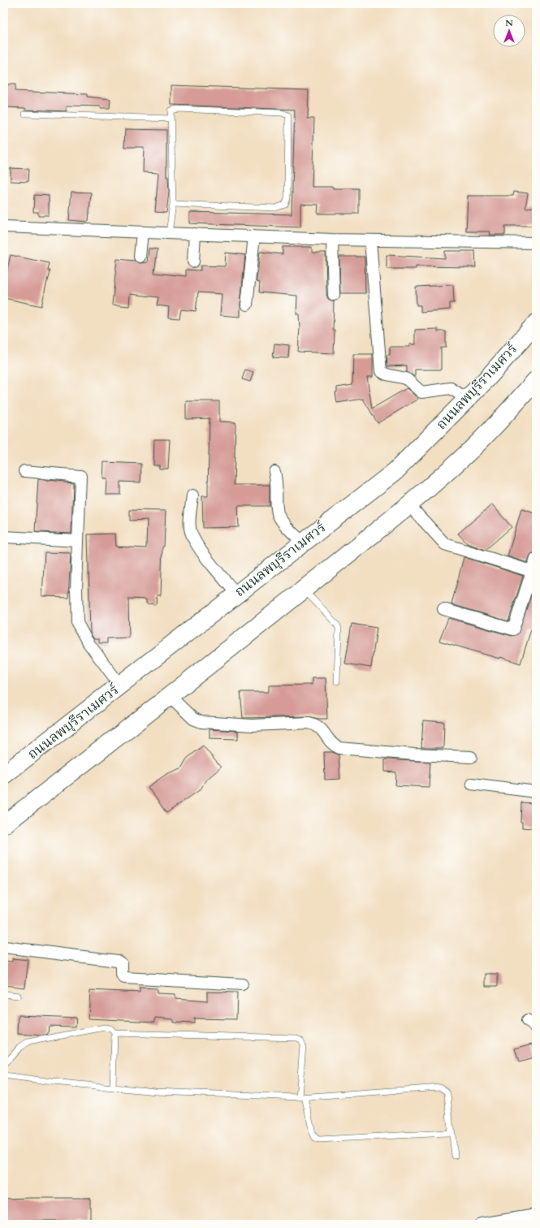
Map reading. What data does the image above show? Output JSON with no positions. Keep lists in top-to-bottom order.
{
  "streets": {
    "main road": ["ถนนลพบุรีราเมศวร์"]
  },
  "north": "top"
}
